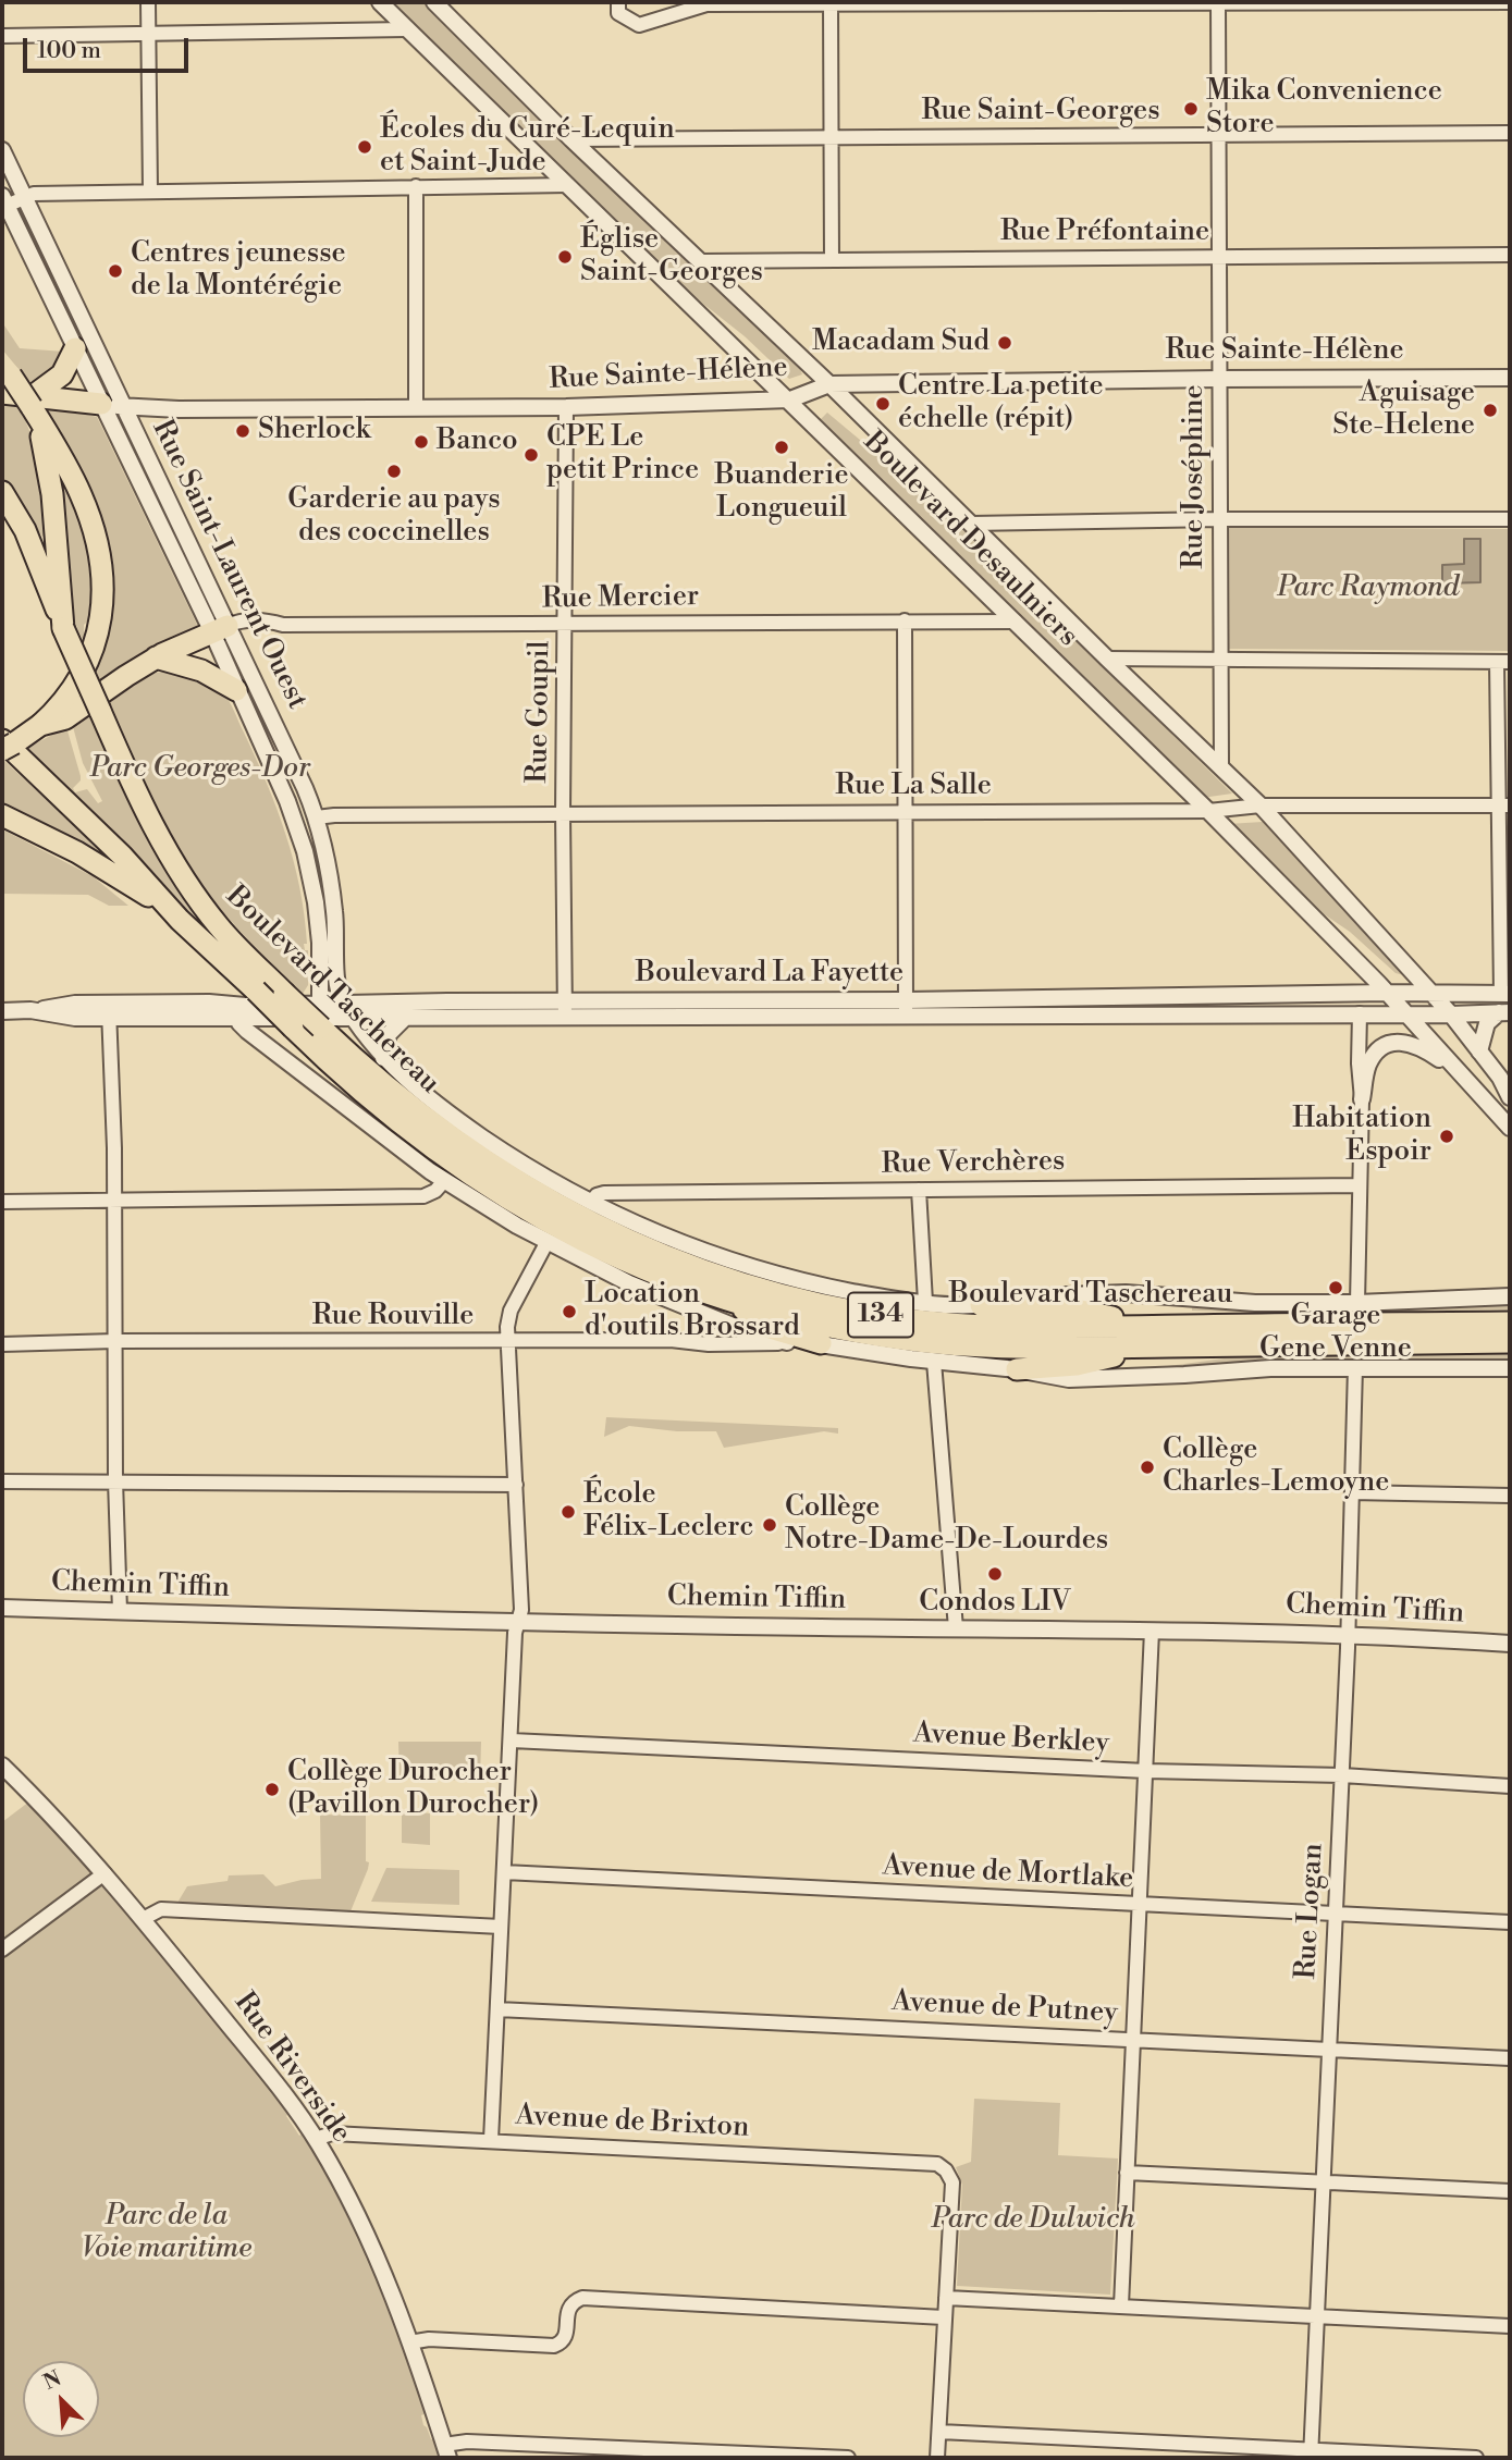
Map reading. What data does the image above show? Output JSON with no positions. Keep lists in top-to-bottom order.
{
  "streets": {
    "main road": ["Boulevard Taschereau", "134"],
    "street": [
      "Rue Saint-Georges",
      "Rue Préfontaine",
      "Rue Sainte-Hélène",
      "Rue Joséphine",
      "Boulevard Desaulniers",
      "Rue Saint-Laurent Ouest",
      "Rue Mercier",
      "Rue Goupil",
      "Rue La Salle",
      "Boulevard La Fayette",
      "Rue Verchères",
      "Rue Rouville",
      "Chemin Tiffin",
      "Avenue Berkley",
      "Avenue de Mortlake",
      "Rue Logan",
      "Avenue de Putney",
      "Rue Riverside",
      "Avenue de Brixton"
    ]
  },
  "crossings": [
    ["Rue Saint-Georges", "Rue Joséphine"],
    ["Rue Saint-Georges", "Boulevard Desaulniers"],
    ["Rue Préfontaine", "Rue Joséphine"],
    ["Rue Préfontaine", "Boulevard Desaulniers"],
    ["Rue Sainte-Hélène", "Rue Joséphine"],
    ["Rue Sainte-Hélène", "Boulevard Desaulniers"],
    ["Rue Sainte-Hélène", "Rue Saint-Laurent Ouest"],
    ["Rue Sainte-Hélène", "Rue Goupil"],
    ["Rue Joséphine", "Boulevard Desaulniers"],
    ["Boulevard Desaulniers", "Rue Mercier"],
    ["Boulevard Desaulniers", "Rue La Salle"],
    ["Boulevard Desaulniers", "Boulevard La Fayette"],
    ["Rue Saint-Laurent Ouest", "Rue Mercier"],
    ["Rue Saint-Laurent Ouest", "Rue La Salle"],
    ["Rue Saint-Laurent Ouest", "Boulevard La Fayette"],
    ["Rue Saint-Laurent Ouest", "Boulevard Taschereau"],
    ["Rue Mercier", "Rue Goupil"],
    ["Rue Goupil", "Rue La Salle"],
    ["Rue Goupil", "Boulevard La Fayette"],
    ["Boulevard La Fayette", "Boulevard Taschereau"],
    ["Boulevard Taschereau", "Rue Verchères"],
    ["Chemin Tiffin", "Rue Logan"],
    ["Avenue Berkley", "Rue Logan"],
    ["Avenue de Mortlake", "Rue Logan"],
    ["Rue Logan", "Avenue de Putney"],
    ["Rue Riverside", "Avenue de Brixton"]
  ],
  "parks": [
    "Parc Raymond",
    "Parc Georges-Dor",
    "Parc de la Voie maritime",
    "Parc de Dulwich"
  ],
  "places": [
    "Mika Convenience Store",
    "Écoles du Curé-Lequin et Saint-Jude",
    "Église Saint-Georges",
    "Centres jeunesse de la Montérégie",
    "Macadam Sud",
    "Centre La petite échelle (répit)",
    "Aguisage Ste-Helene",
    "Sherlock",
    "Banco",
    "Buanderie Longueuil",
    "CPE Le petit Prince",
    "Garderie au pays des coccinelles",
    "Habitation Espoir",
    "Garage Gene Venne",
    "Location d'outils Brossard",
    "Collège Charles-Lemoyne",
    "École Félix-Leclerc",
    "Collège Notre-Dame-De-Lourdes",
    "Condos LIV",
    "Collège Durocher (Pavillon Durocher)"
  ],
  "scale_bar": "100 m",
  "north": "top left"
}
